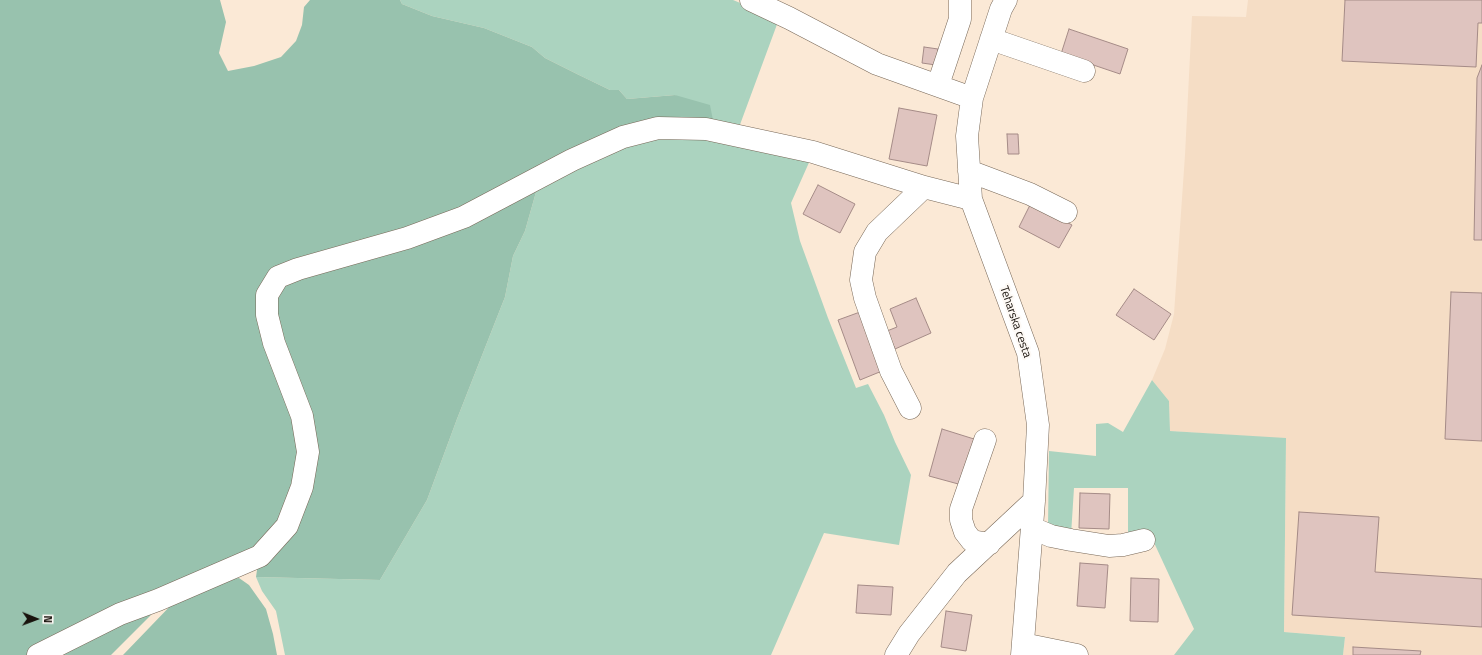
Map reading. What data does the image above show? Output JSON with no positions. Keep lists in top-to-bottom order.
{
  "streets": {
    "street": ["Teharska cesta"]
  },
  "north": "right"
}
